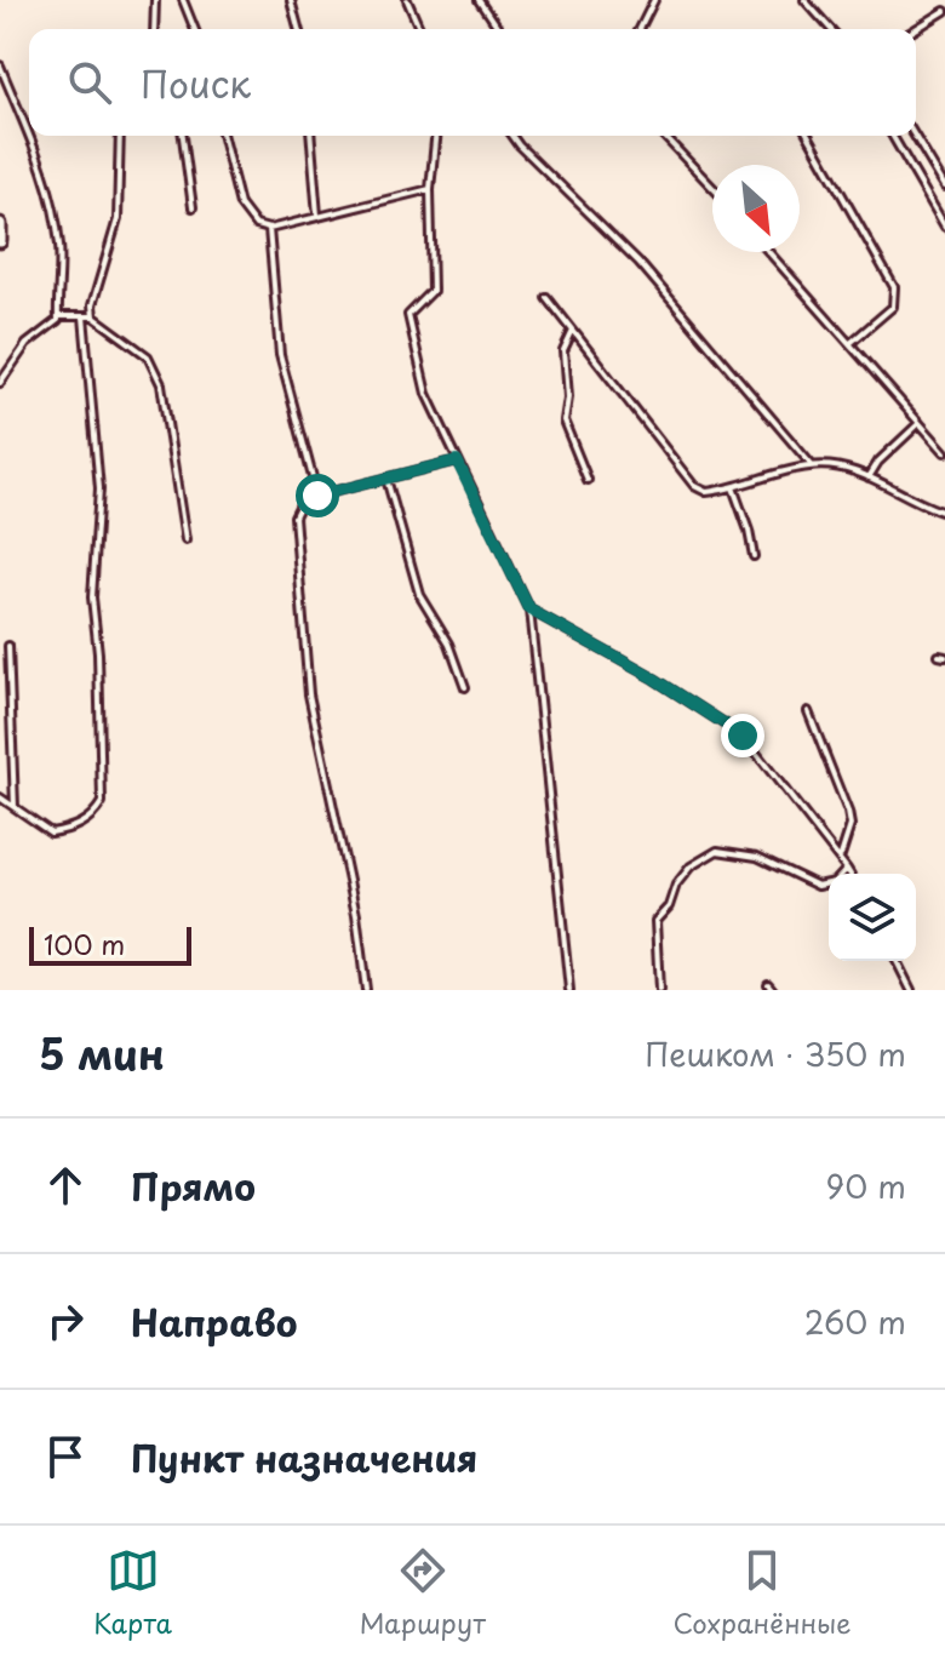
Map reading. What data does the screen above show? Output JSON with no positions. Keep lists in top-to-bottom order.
{
  "scale_bar": "100 m",
  "north": "bottom right",
  "page": {
    "search": "Поиск",
    "scale": "100 m",
    "heading": ["5 мин", "Пешком · 350 m"],
    "list": [
      ["Прямо", "90 m"],
      ["Направо", "260 m"],
      "Пункт назначения"
    ],
    "nav": ["Карта", "Маршрут", "Сохранённые"]
  }
}
